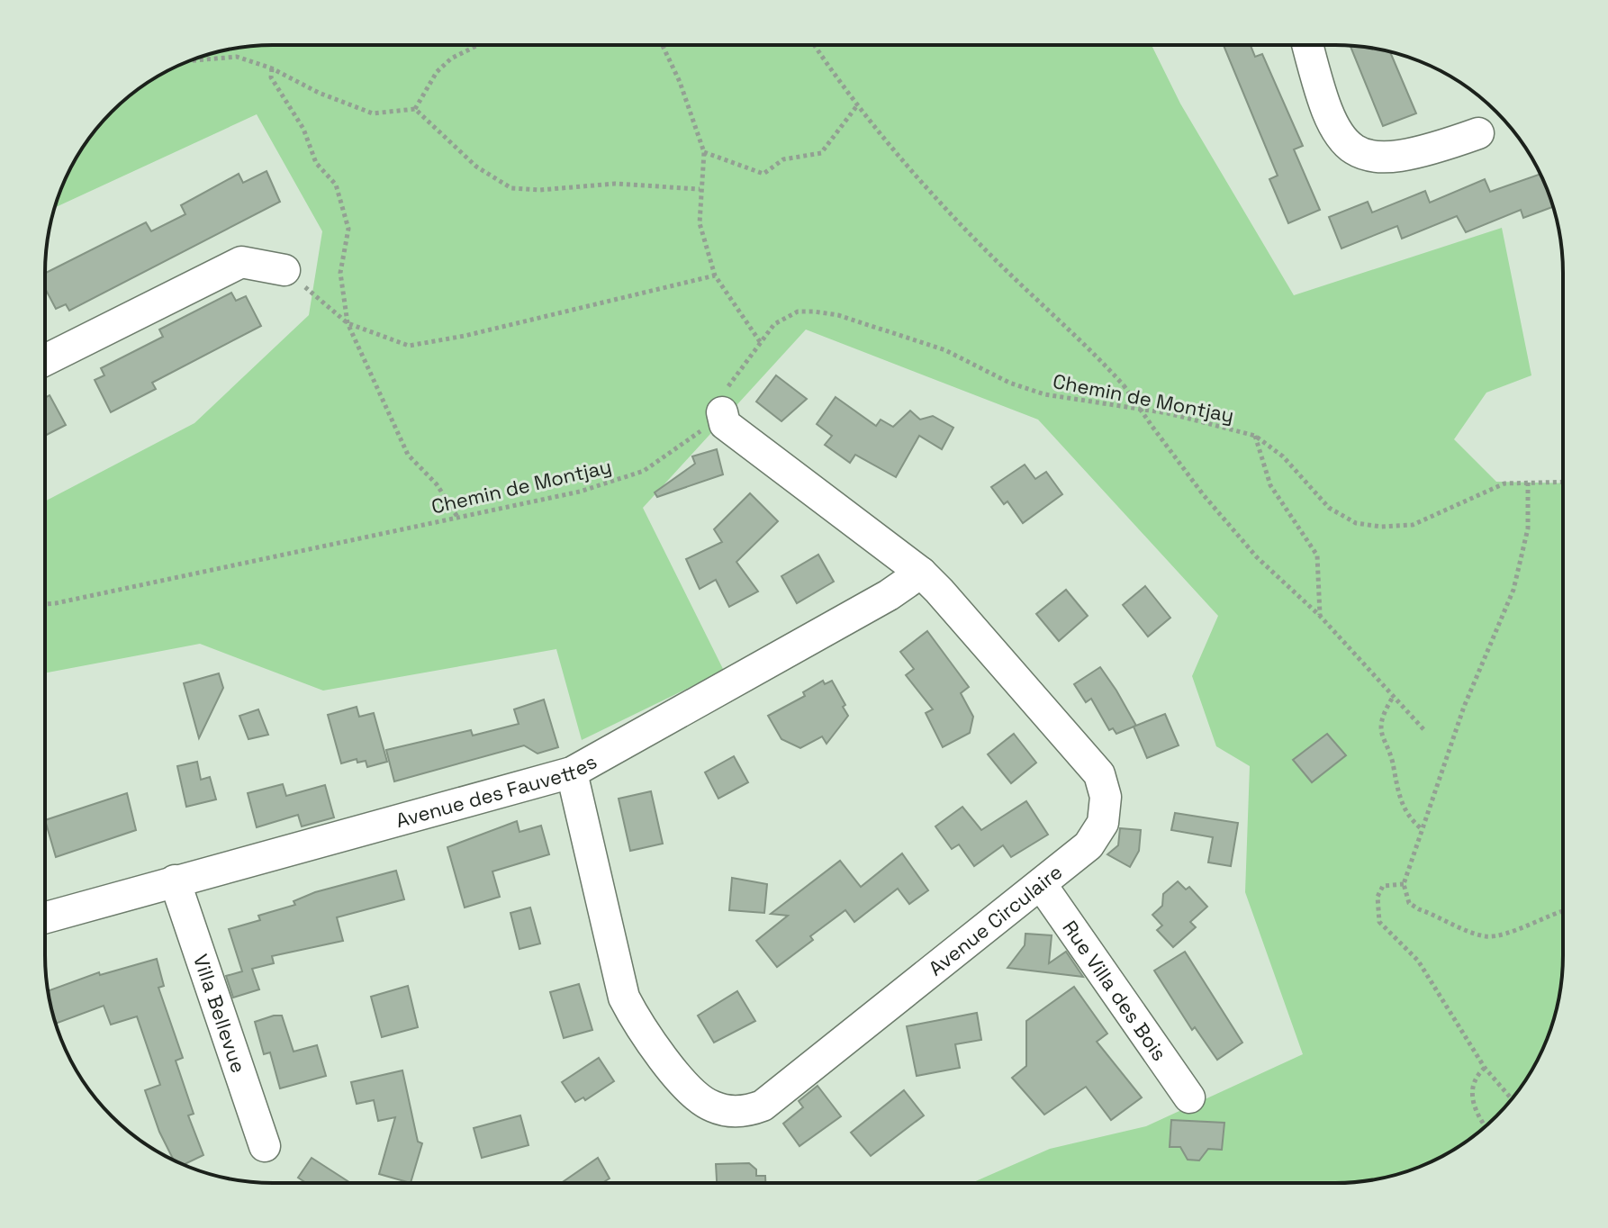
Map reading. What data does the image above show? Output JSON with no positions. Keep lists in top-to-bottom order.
{
  "streets": {
    "street": [
      "Avenue des Fauvettes",
      "Avenue Circulaire",
      "Rue Villa des Bois",
      "Villa Bellevue"
    ],
    "path": ["Chemin de Montjay"]
  },
  "crossings": [
    ["Chemin de Montjay", "Avenue Circulaire"],
    ["Avenue des Fauvettes", "Avenue Circulaire"],
    ["Avenue des Fauvettes", "Villa Bellevue"],
    ["Avenue Circulaire", "Rue Villa des Bois"]
  ]
}
